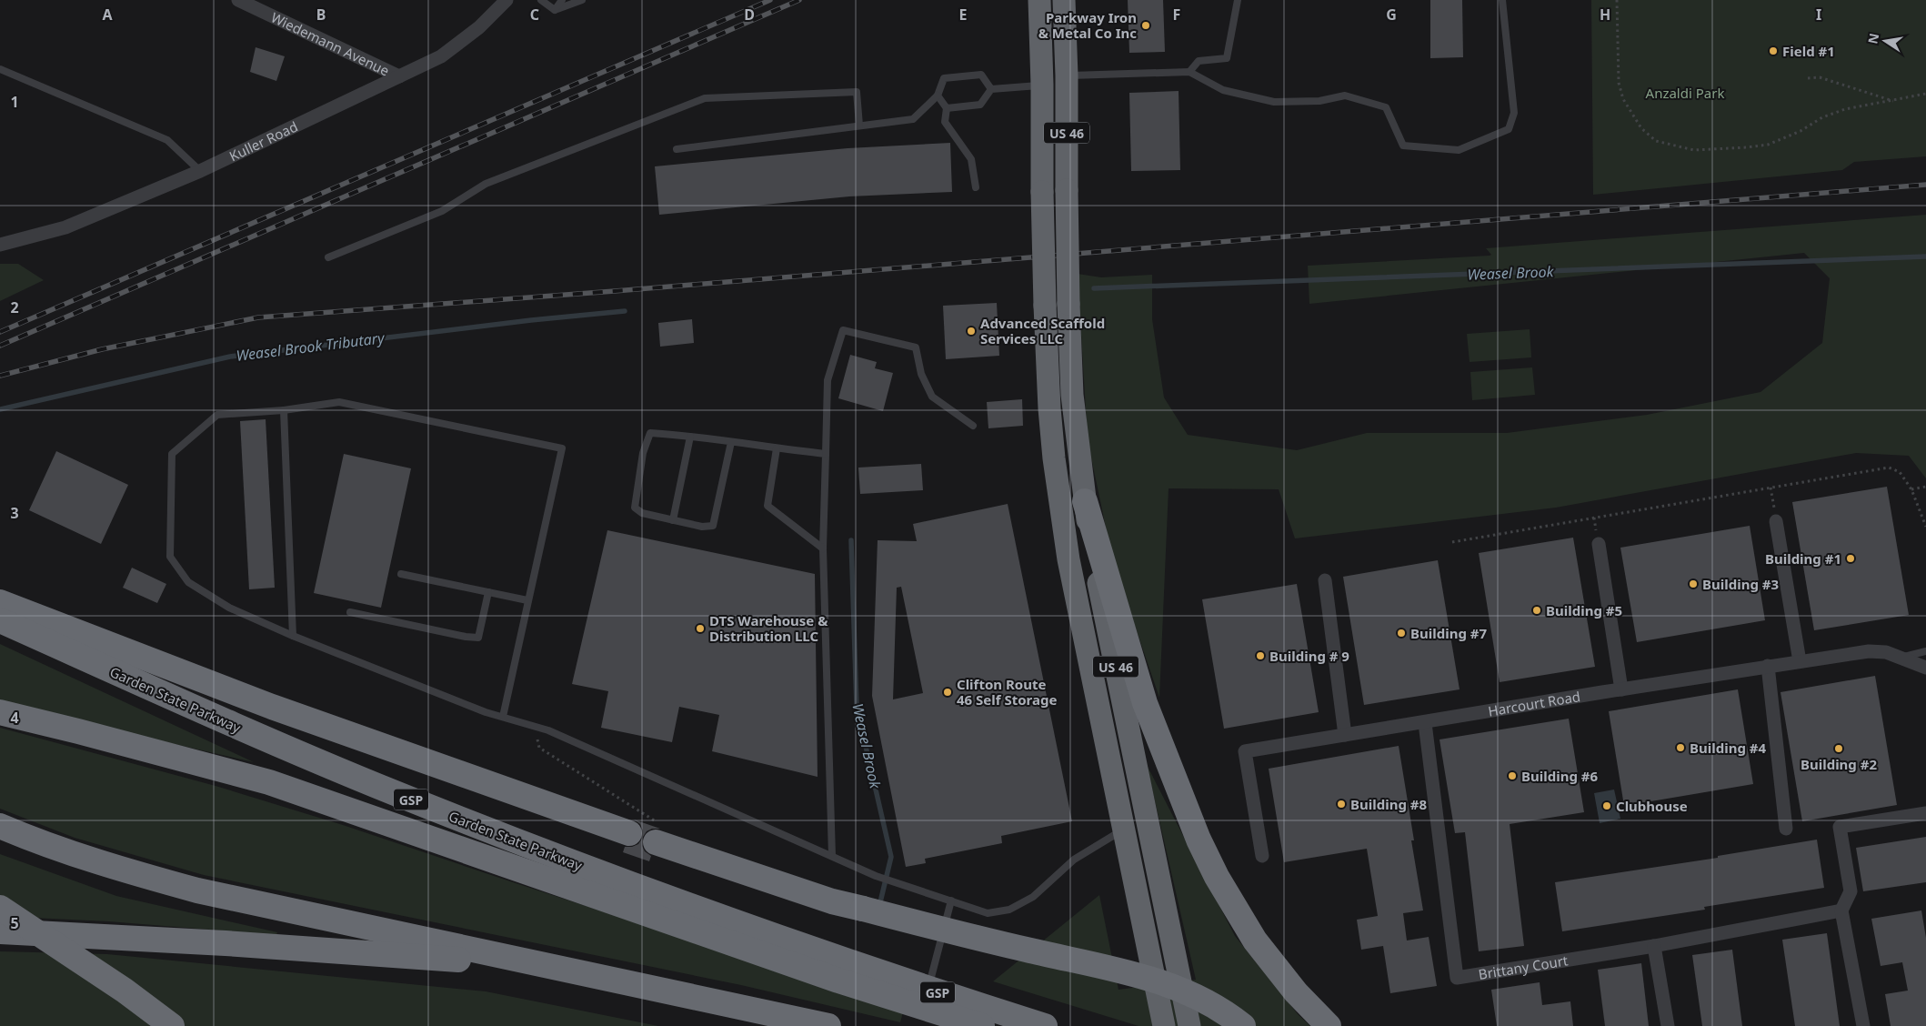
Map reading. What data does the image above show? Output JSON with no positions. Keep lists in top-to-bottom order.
{
  "streets": {
    "highway": ["US 46", "Garden State Parkway", "GSP"],
    "street": [
      "Wiedemann Avenue",
      "Kuller Road",
      "Harcourt Road",
      "Brittany Court"
    ]
  },
  "crossings": [
    ["Wiedemann Avenue", "Kuller Road"],
    ["Harcourt Road", "Brittany Court"]
  ],
  "water": ["Weasel Brook", "Weasel Brook Tributary"],
  "parks": ["Anzaldi Park"],
  "places": [
    "Parkway Iron & Metal Co Inc",
    "Field #1",
    "Advanced Scaffold Services LLC",
    "Building #1",
    "Building #3",
    "Building #5",
    "DTS Warehouse & Distribution LLC",
    "Building #7",
    "Building # 9",
    "Clifton Route 46 Self Storage",
    "Building #4",
    "Building #2",
    "Building #6",
    "Building #8",
    "Clubhouse"
  ],
  "north": "left",
  "grid": {
    "columns": [
      "A",
      "B",
      "C",
      "D",
      "E",
      "F",
      "G",
      "H",
      "I"
    ],
    "rows": [
      "1",
      "2",
      "3",
      "4",
      "5"
    ]
  }
}
